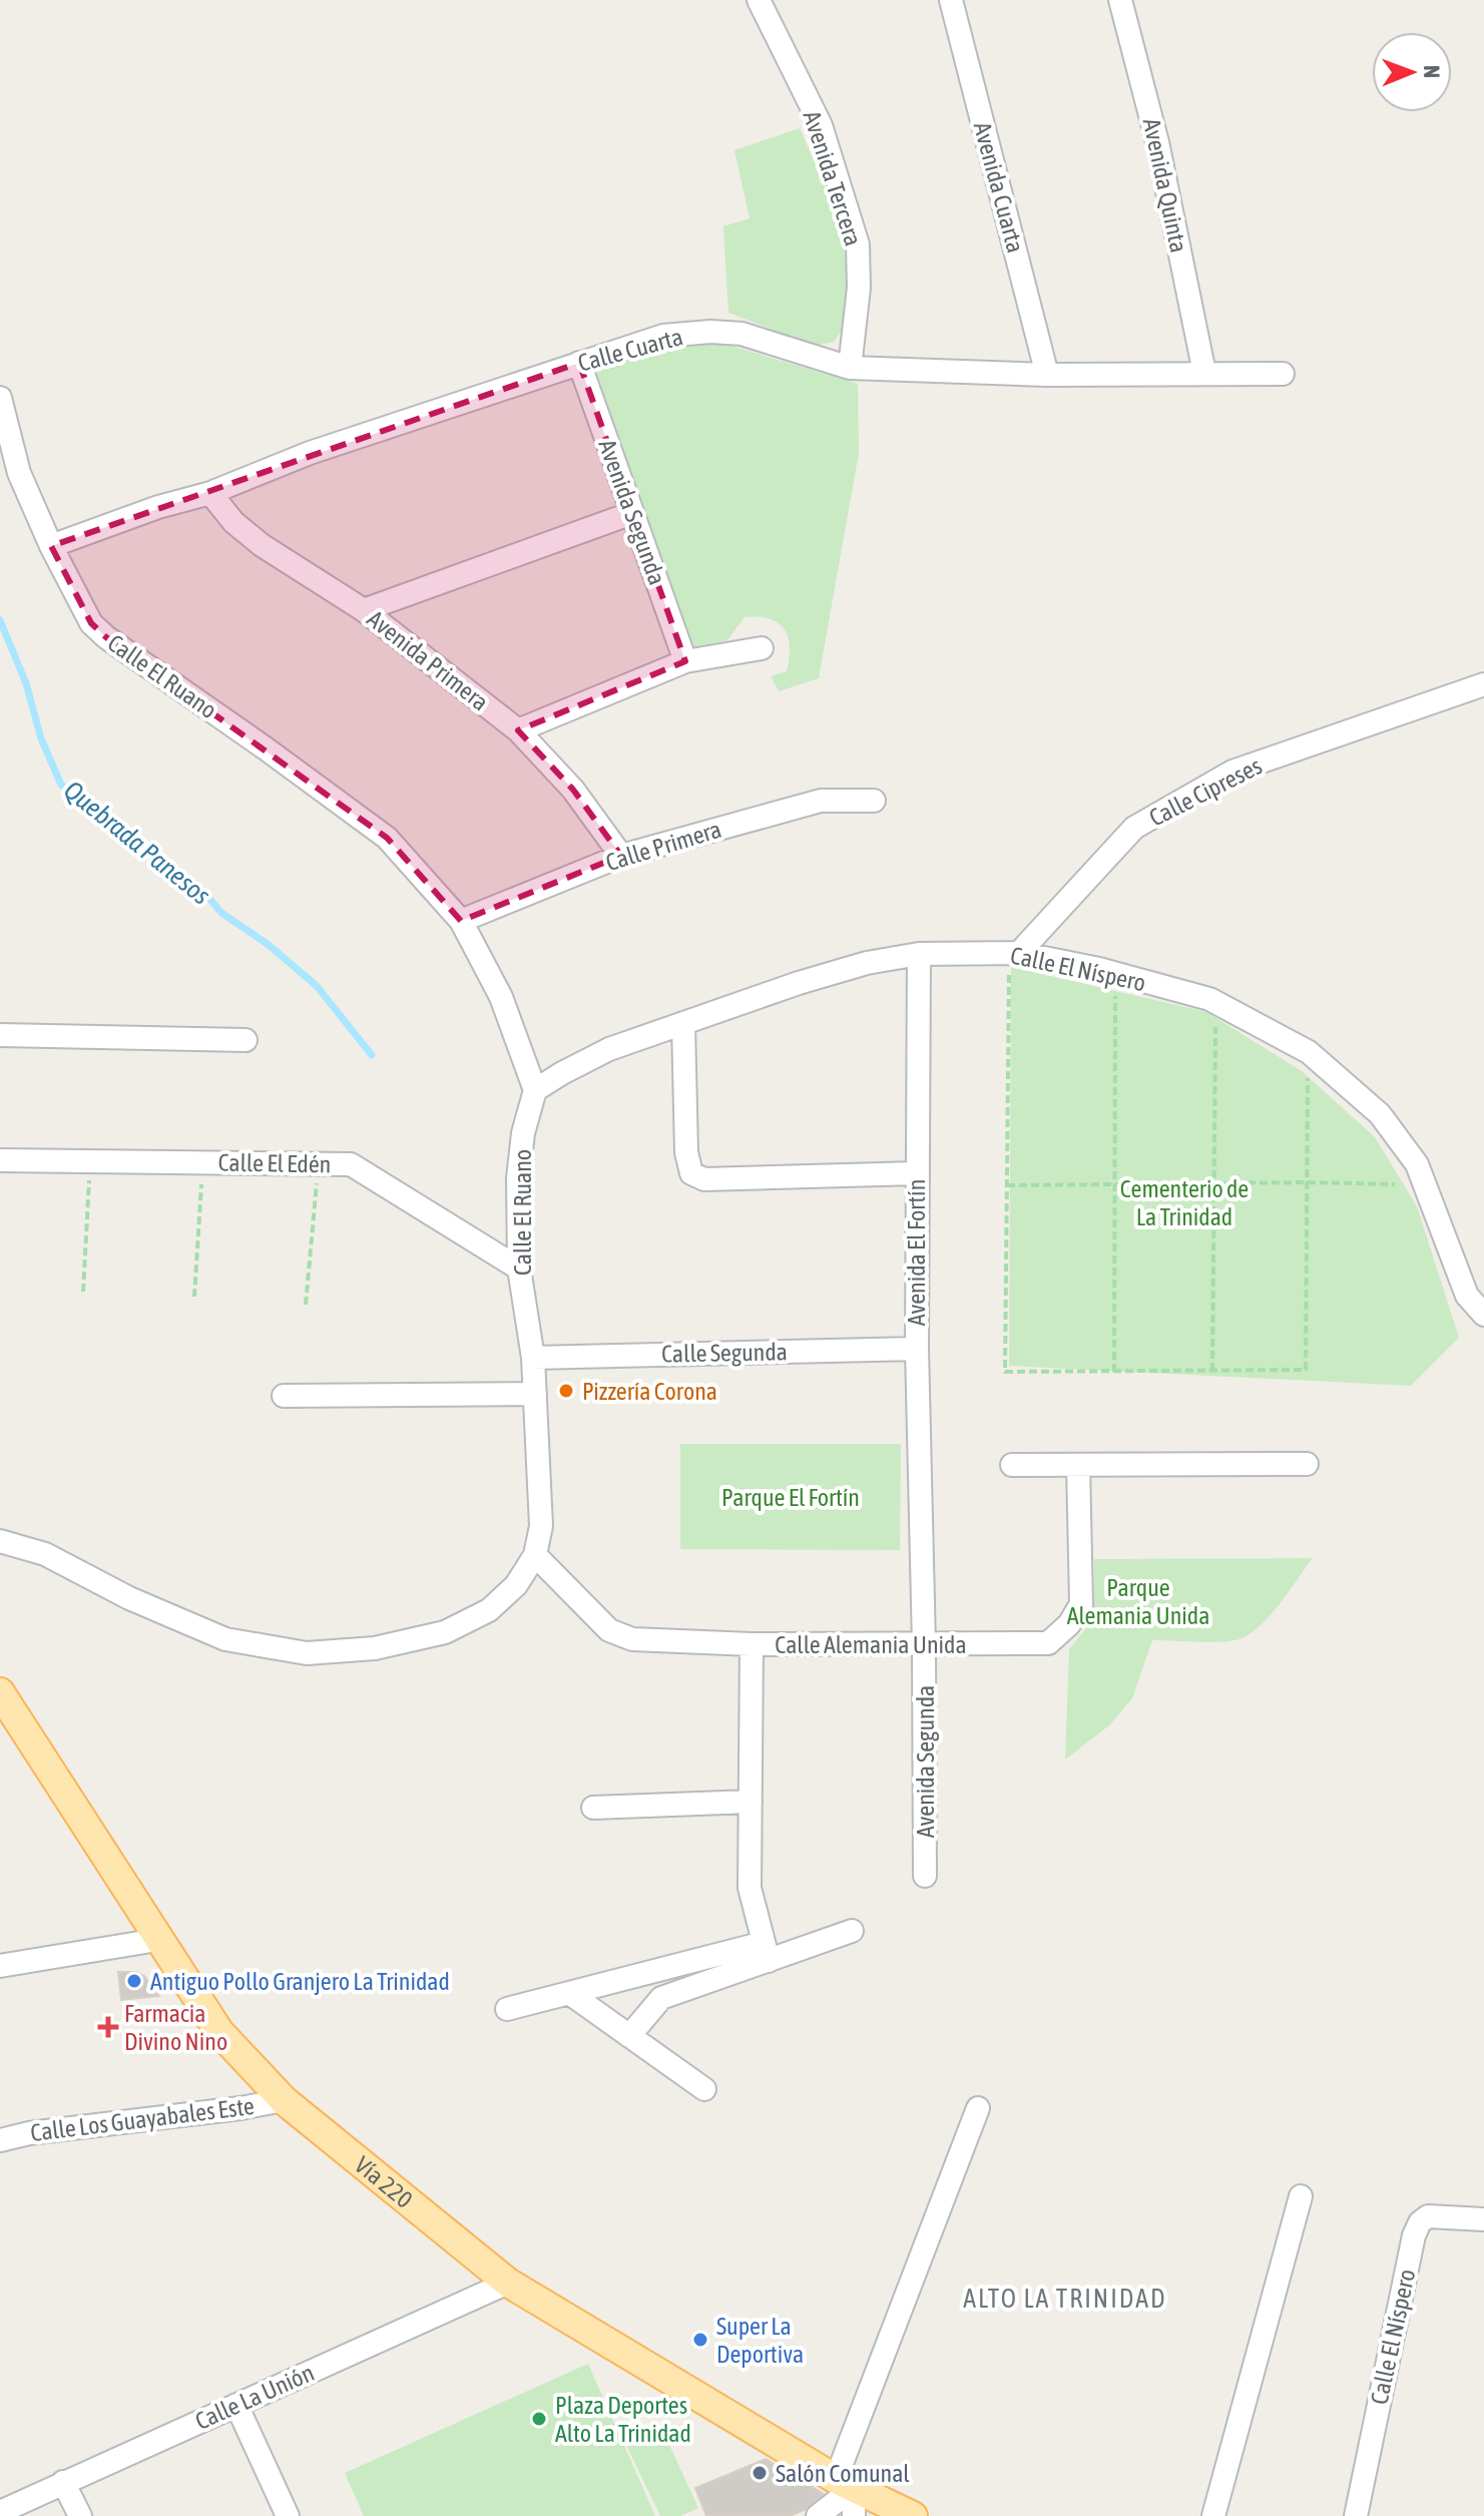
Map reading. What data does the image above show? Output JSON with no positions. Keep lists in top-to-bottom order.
{
  "streets": {
    "main road": ["Vía 220"],
    "street": [
      "Avenida Tercera",
      "Avenida Quinta",
      "Avenida Cuarta",
      "Calle Cuarta",
      "Avenida Segunda",
      "Avenida Primera",
      "Calle El Ruano",
      "Calle Cipreses",
      "Calle Primera",
      "Calle El Níspero",
      "Calle El Edén",
      "Avenida El Fortín",
      "Calle Segunda",
      "Calle Alemania Unida",
      "Calle Los Guayabales Este",
      "Calle La Unión"
    ]
  },
  "crossings": [
    ["Avenida Tercera", "Calle Cuarta"],
    ["Avenida Quinta", "Calle Cuarta"],
    ["Avenida Cuarta", "Calle Cuarta"],
    ["Calle Cuarta", "Avenida Segunda"],
    ["Calle Cuarta", "Avenida Primera"],
    ["Calle Cuarta", "Calle El Ruano"],
    ["Avenida Segunda", "Avenida El Fortín"],
    ["Avenida Segunda", "Calle Alemania Unida"],
    ["Avenida Primera", "Calle Primera"],
    ["Calle El Ruano", "Calle Primera"],
    ["Calle El Ruano", "Calle El Níspero"],
    ["Calle El Ruano", "Calle El Edén"],
    ["Calle El Ruano", "Calle Segunda"],
    ["Calle El Ruano", "Calle Alemania Unida"],
    ["Calle Cipreses", "Calle El Níspero"],
    ["Calle El Níspero", "Avenida El Fortín"],
    ["Avenida El Fortín", "Calle Segunda"],
    ["Calle Los Guayabales Este", "Vía 220"],
    ["Vía 220", "Calle La Unión"]
  ],
  "districts": ["ALTO LA TRINIDAD"],
  "water": ["Quebrada Panesos"],
  "parks": ["Cementerio de La Trinidad", "Parque El Fortín", "Parque Alemania Unida"],
  "places": {
    "other": [
      "Pizzería Corona",
      "Antiguo Pollo Granjero La Trinidad",
      "Super La Deportiva",
      "Plaza Deportes Alto La Trinidad",
      "Salón Comunal"
    ],
    "health": ["Farmacia Divino Nino"]
  },
  "north": "right"
}
